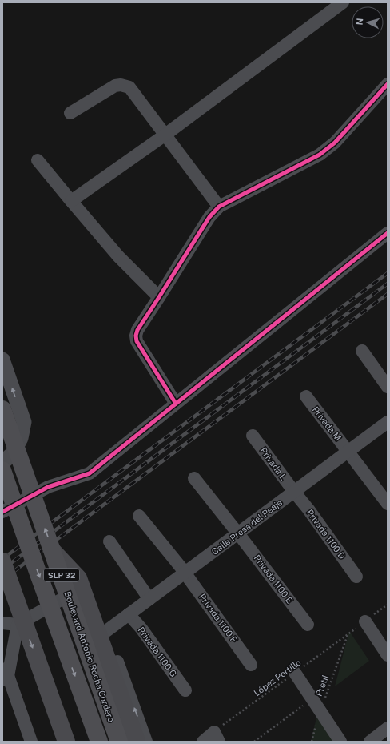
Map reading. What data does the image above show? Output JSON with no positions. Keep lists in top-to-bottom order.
{
  "streets": {
    "highway": ["SLP 32", "Boulevard Antonio Rocha Cordero"],
    "street": [
      "Privada M",
      "Privada L",
      "Calle Presa del Peaje",
      "Privada 1100 D",
      "Privada 1100 E",
      "Privada 1100 F",
      "Privada 1100 G"
    ],
    "path": ["López Portillo", "Pretil"]
  },
  "crossings": [
    ["Privada M", "Calle Presa del Peaje"],
    ["Privada L", "Calle Presa del Peaje"],
    ["Privada L", "Privada 1100 D"],
    ["Calle Presa del Peaje", "Privada 1100 D"],
    ["Calle Presa del Peaje", "Privada 1100 E"],
    ["Calle Presa del Peaje", "Privada 1100 F"],
    ["Calle Presa del Peaje", "Privada 1100 G"],
    ["López Portillo", "Pretil"]
  ],
  "north": "left"
}
